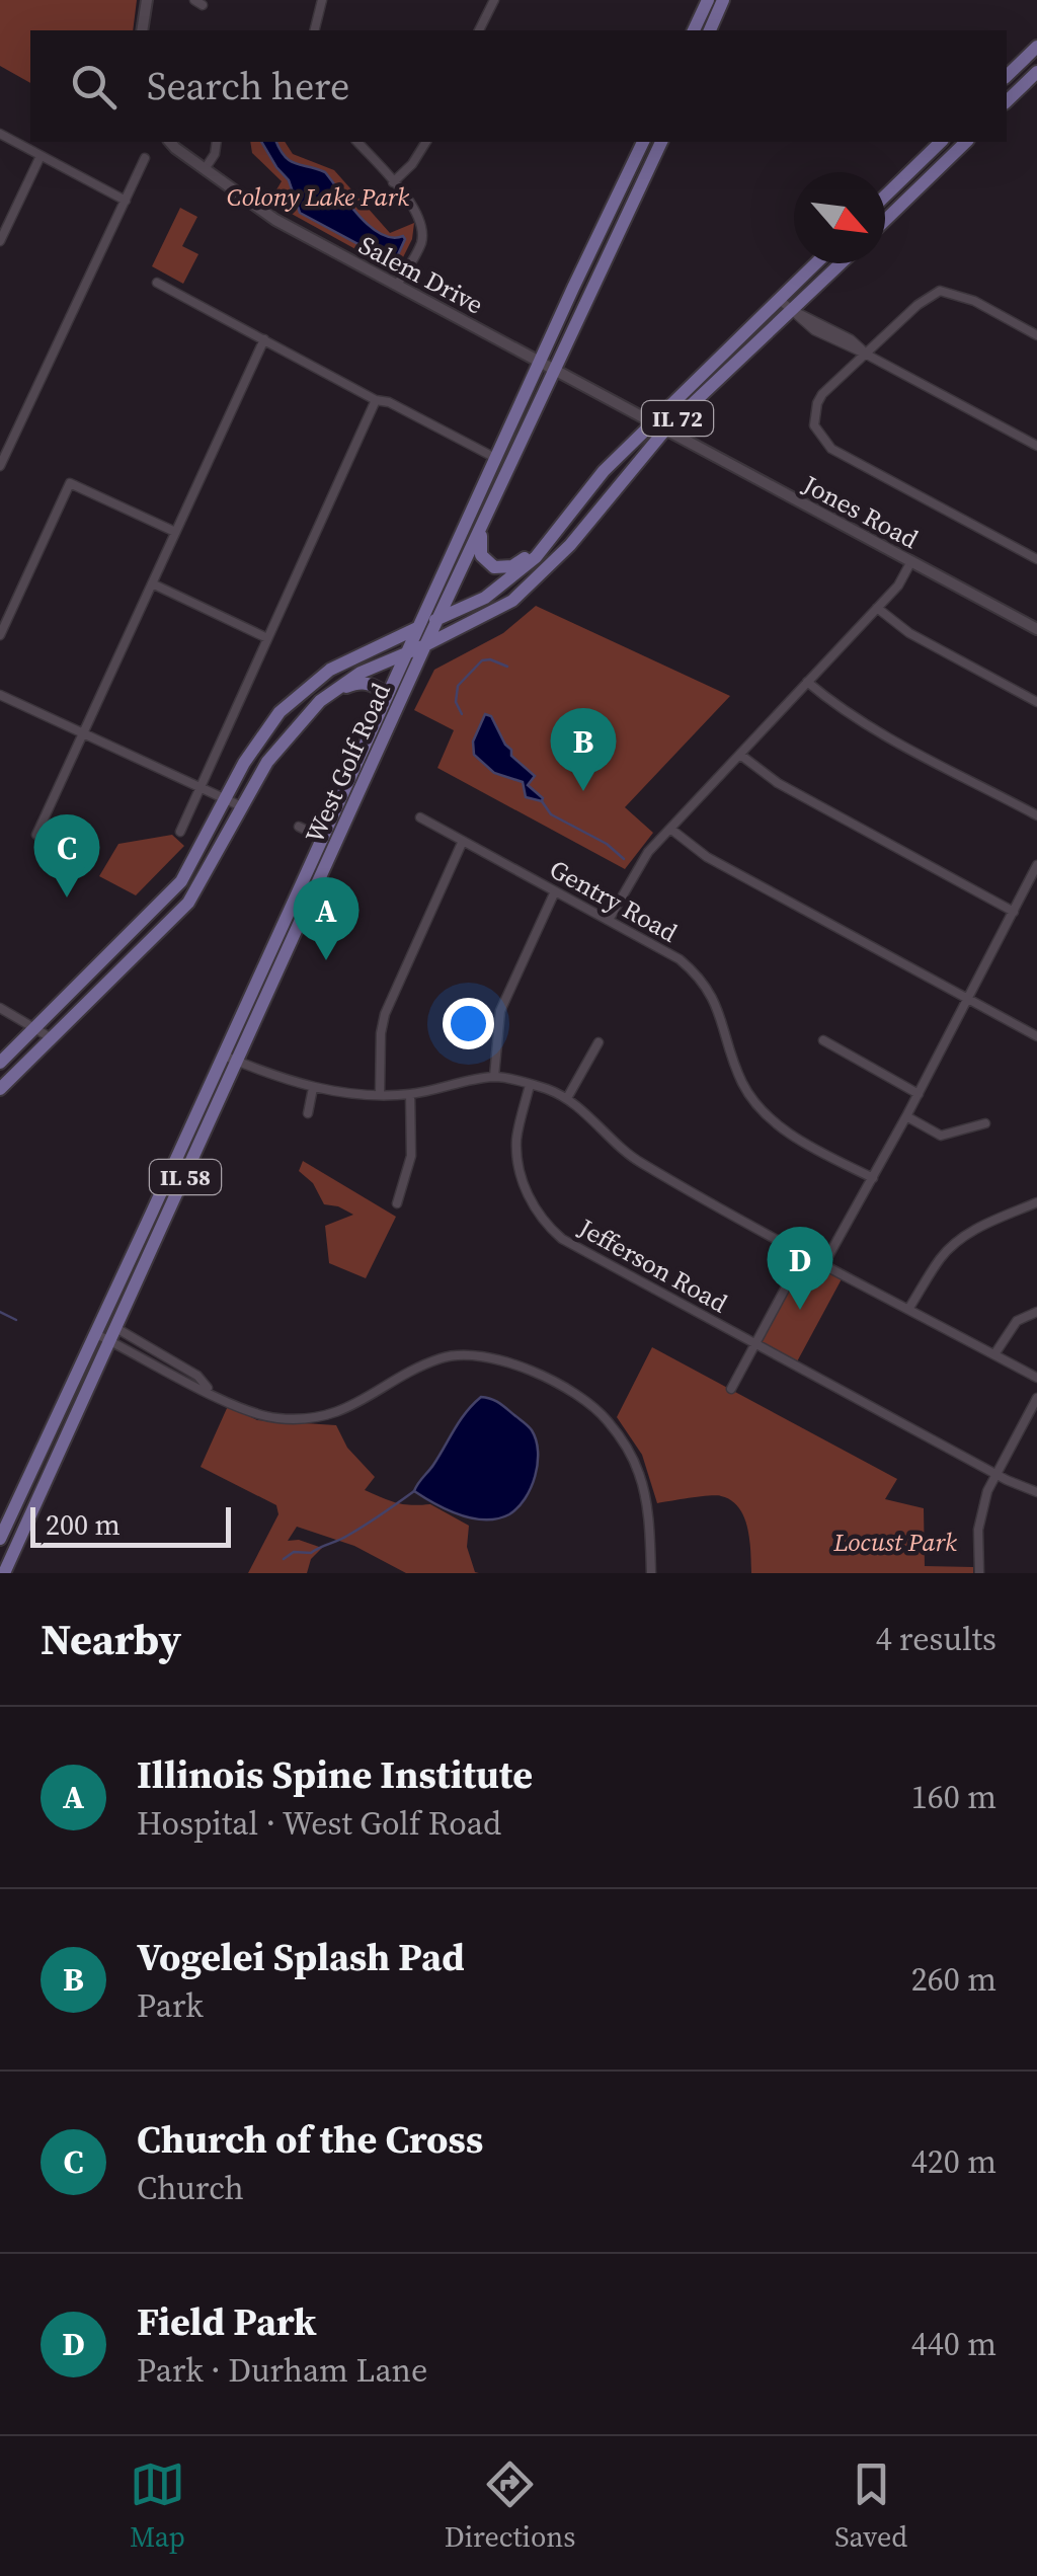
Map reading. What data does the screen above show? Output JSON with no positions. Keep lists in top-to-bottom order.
{
  "streets": {
    "main road": ["IL 72", "West Golf Road", "IL 58"],
    "street": [
      "Salem Drive",
      "Jones Road",
      "Gentry Road",
      "Jefferson Road"
    ]
  },
  "crossings": [
    ["Salem Drive", "IL 72"],
    ["Salem Drive", "Jones Road"],
    ["Salem Drive", "West Golf Road"],
    ["IL 72", "Jones Road"],
    ["IL 72", "West Golf Road"]
  ],
  "parks": ["Colony Lake Park", "Locust Park"],
  "scale_bar": "200 m",
  "north": "bottom right",
  "page": {
    "search": "Search here",
    "pins": [
      "B",
      "C",
      "A",
      "D"
    ],
    "scale": "200 m",
    "heading": ["Nearby", "4 results"],
    "list": [
      {
        "mark": "A",
        "name": "Illinois Spine Institute",
        "note": "Hospital · West Golf Road",
        "value": "160 m"
      },
      {
        "mark": "B",
        "name": "Vogelei Splash Pad",
        "note": "Park",
        "value": "260 m"
      },
      {
        "mark": "C",
        "name": "Church of the Cross",
        "note": "Church",
        "value": "420 m"
      },
      {
        "mark": "D",
        "name": "Field Park",
        "note": "Park · Durham Lane",
        "value": "440 m"
      }
    ],
    "nav": ["Map", "Directions", "Saved"]
  }
}
